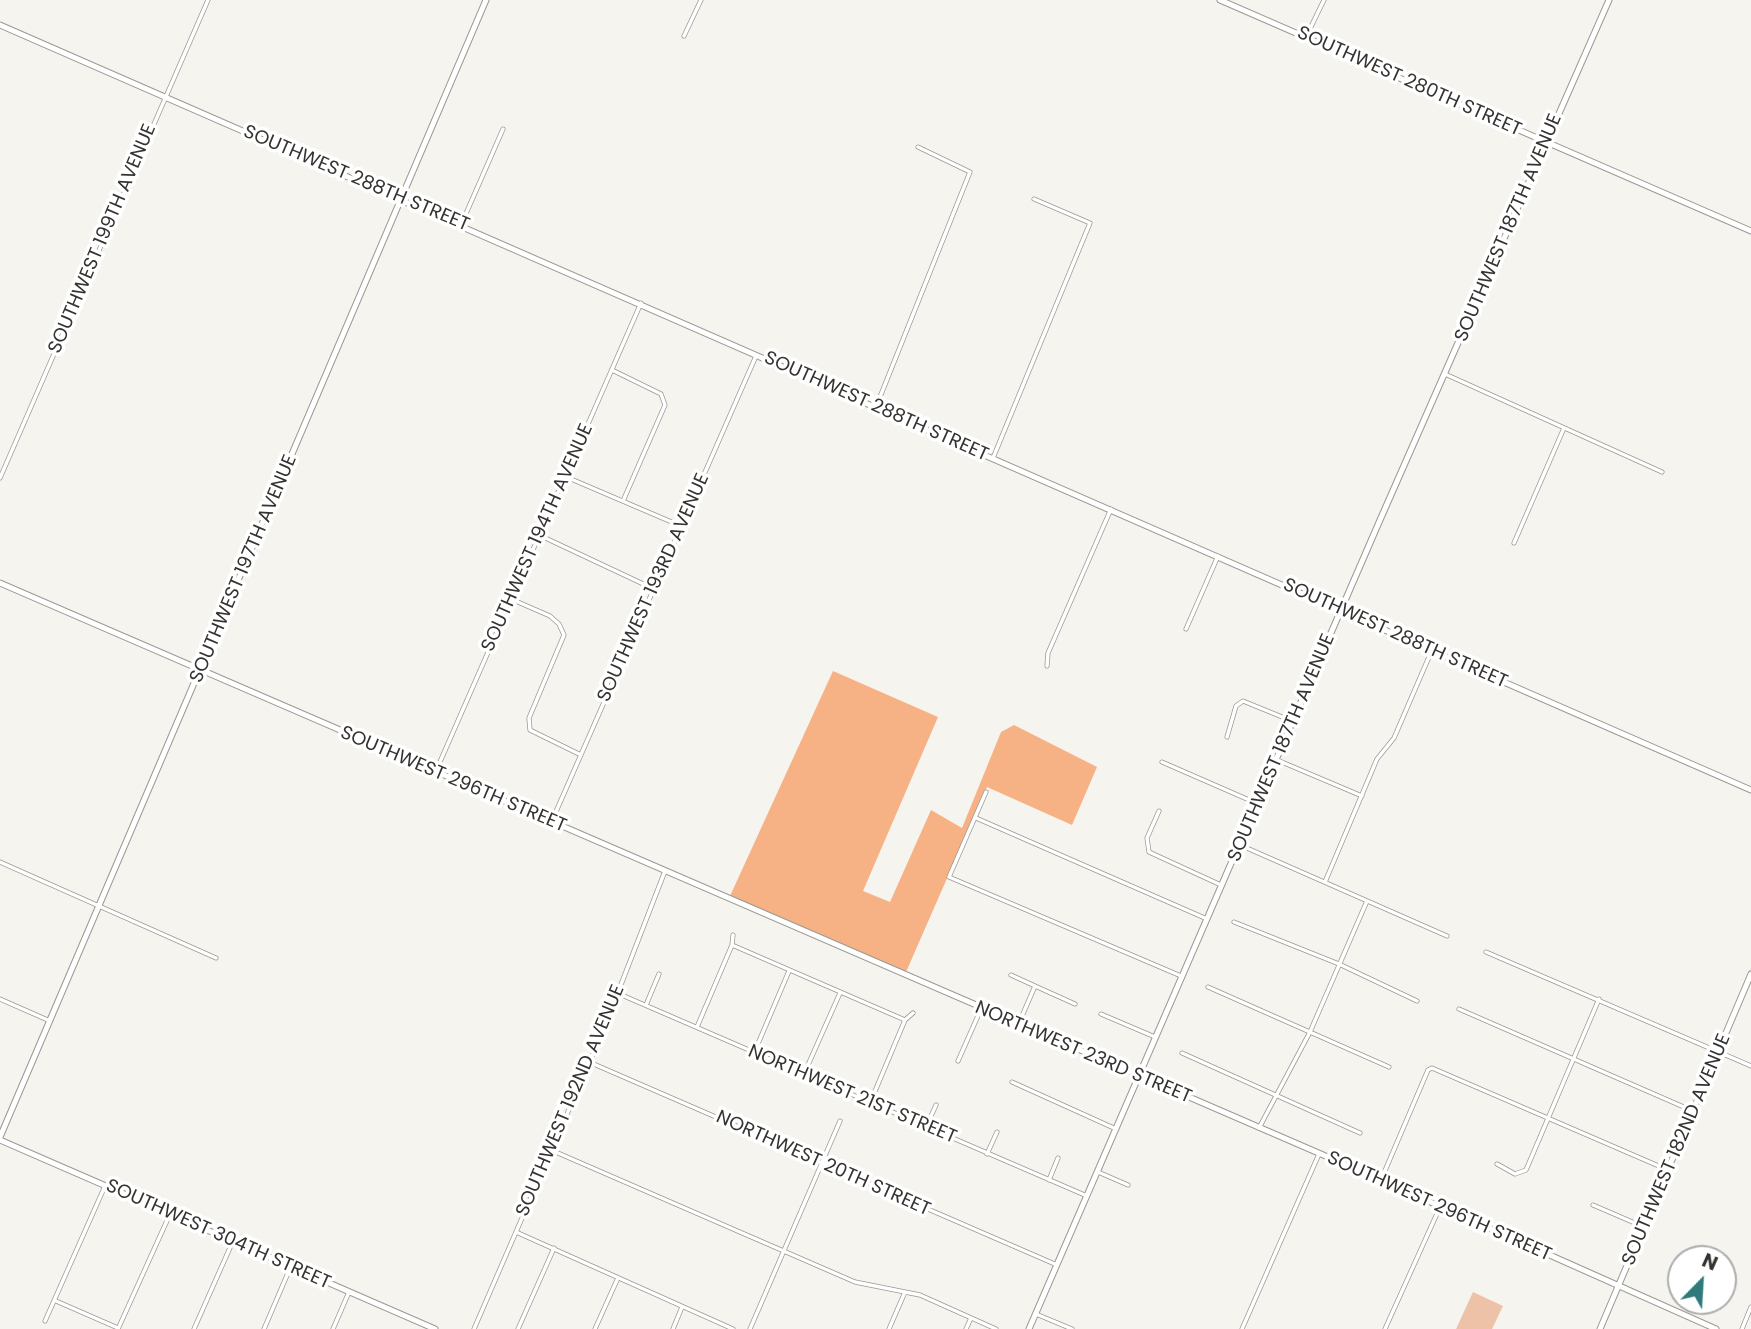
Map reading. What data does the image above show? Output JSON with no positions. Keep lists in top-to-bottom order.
{
  "streets": {
    "street": [
      "SOUTHWEST 280TH STREET",
      "SOUTHWEST 288TH STREET",
      "SOUTHWEST 187TH AVENUE",
      "SOUTHWEST 199TH AVENUE",
      "SOUTHWEST 194TH AVENUE",
      "SOUTHWEST 197TH AVENUE",
      "SOUTHWEST 193RD AVENUE",
      "SOUTHWEST 296TH STREET",
      "NORTHWEST 23RD STREET",
      "NORTHWEST 21ST STREET",
      "SOUTHWEST 192ND AVENUE",
      "SOUTHWEST 182ND AVENUE",
      "NORTHWEST 20TH STREET",
      "SOUTHWEST 304TH STREET"
    ]
  },
  "crossings": [
    ["SOUTHWEST 280TH STREET", "SOUTHWEST 187TH AVENUE"],
    ["SOUTHWEST 288TH STREET", "SOUTHWEST 187TH AVENUE"],
    ["SOUTHWEST 288TH STREET", "SOUTHWEST 199TH AVENUE"],
    ["SOUTHWEST 288TH STREET", "SOUTHWEST 194TH AVENUE"],
    ["SOUTHWEST 288TH STREET", "SOUTHWEST 197TH AVENUE"],
    ["SOUTHWEST 288TH STREET", "SOUTHWEST 193RD AVENUE"],
    ["SOUTHWEST 187TH AVENUE", "NORTHWEST 23RD STREET"],
    ["SOUTHWEST 187TH AVENUE", "NORTHWEST 21ST STREET"],
    ["SOUTHWEST 187TH AVENUE", "NORTHWEST 20TH STREET"],
    ["SOUTHWEST 194TH AVENUE", "SOUTHWEST 296TH STREET"],
    ["SOUTHWEST 197TH AVENUE", "SOUTHWEST 296TH STREET"],
    ["SOUTHWEST 197TH AVENUE", "SOUTHWEST 304TH STREET"],
    ["SOUTHWEST 193RD AVENUE", "SOUTHWEST 296TH STREET"],
    ["SOUTHWEST 296TH STREET", "NORTHWEST 23RD STREET"],
    ["SOUTHWEST 296TH STREET", "SOUTHWEST 192ND AVENUE"],
    ["SOUTHWEST 296TH STREET", "SOUTHWEST 182ND AVENUE"],
    ["NORTHWEST 21ST STREET", "SOUTHWEST 192ND AVENUE"],
    ["SOUTHWEST 192ND AVENUE", "NORTHWEST 20TH STREET"]
  ],
  "north": "top right"
}
